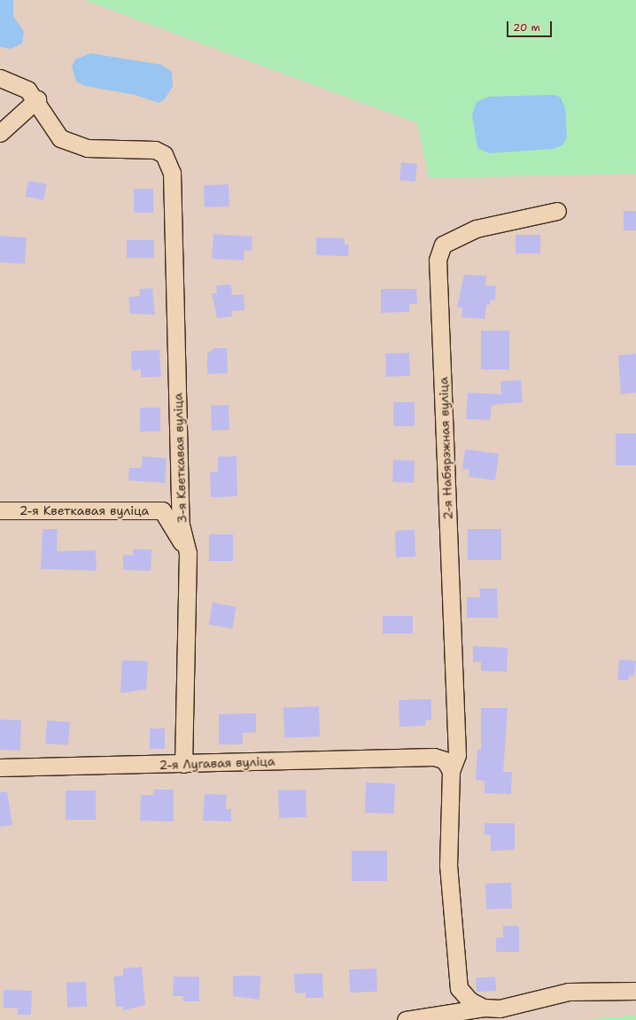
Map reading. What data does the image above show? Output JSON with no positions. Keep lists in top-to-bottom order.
{
  "streets": {
    "street": [
      "2-я Набярэжная вуліца",
      "3-я Кветкавая вуліца",
      "2-я Кветкавая вуліца",
      "2-я Лугавая вуліца"
    ]
  },
  "crossings": [
    ["2-я Набярэжная вуліца", "2-я Лугавая вуліца"],
    ["3-я Кветкавая вуліца", "2-я Кветкавая вуліца"],
    ["3-я Кветкавая вуліца", "2-я Лугавая вуліца"]
  ],
  "scale_bar": "20 m"
}
